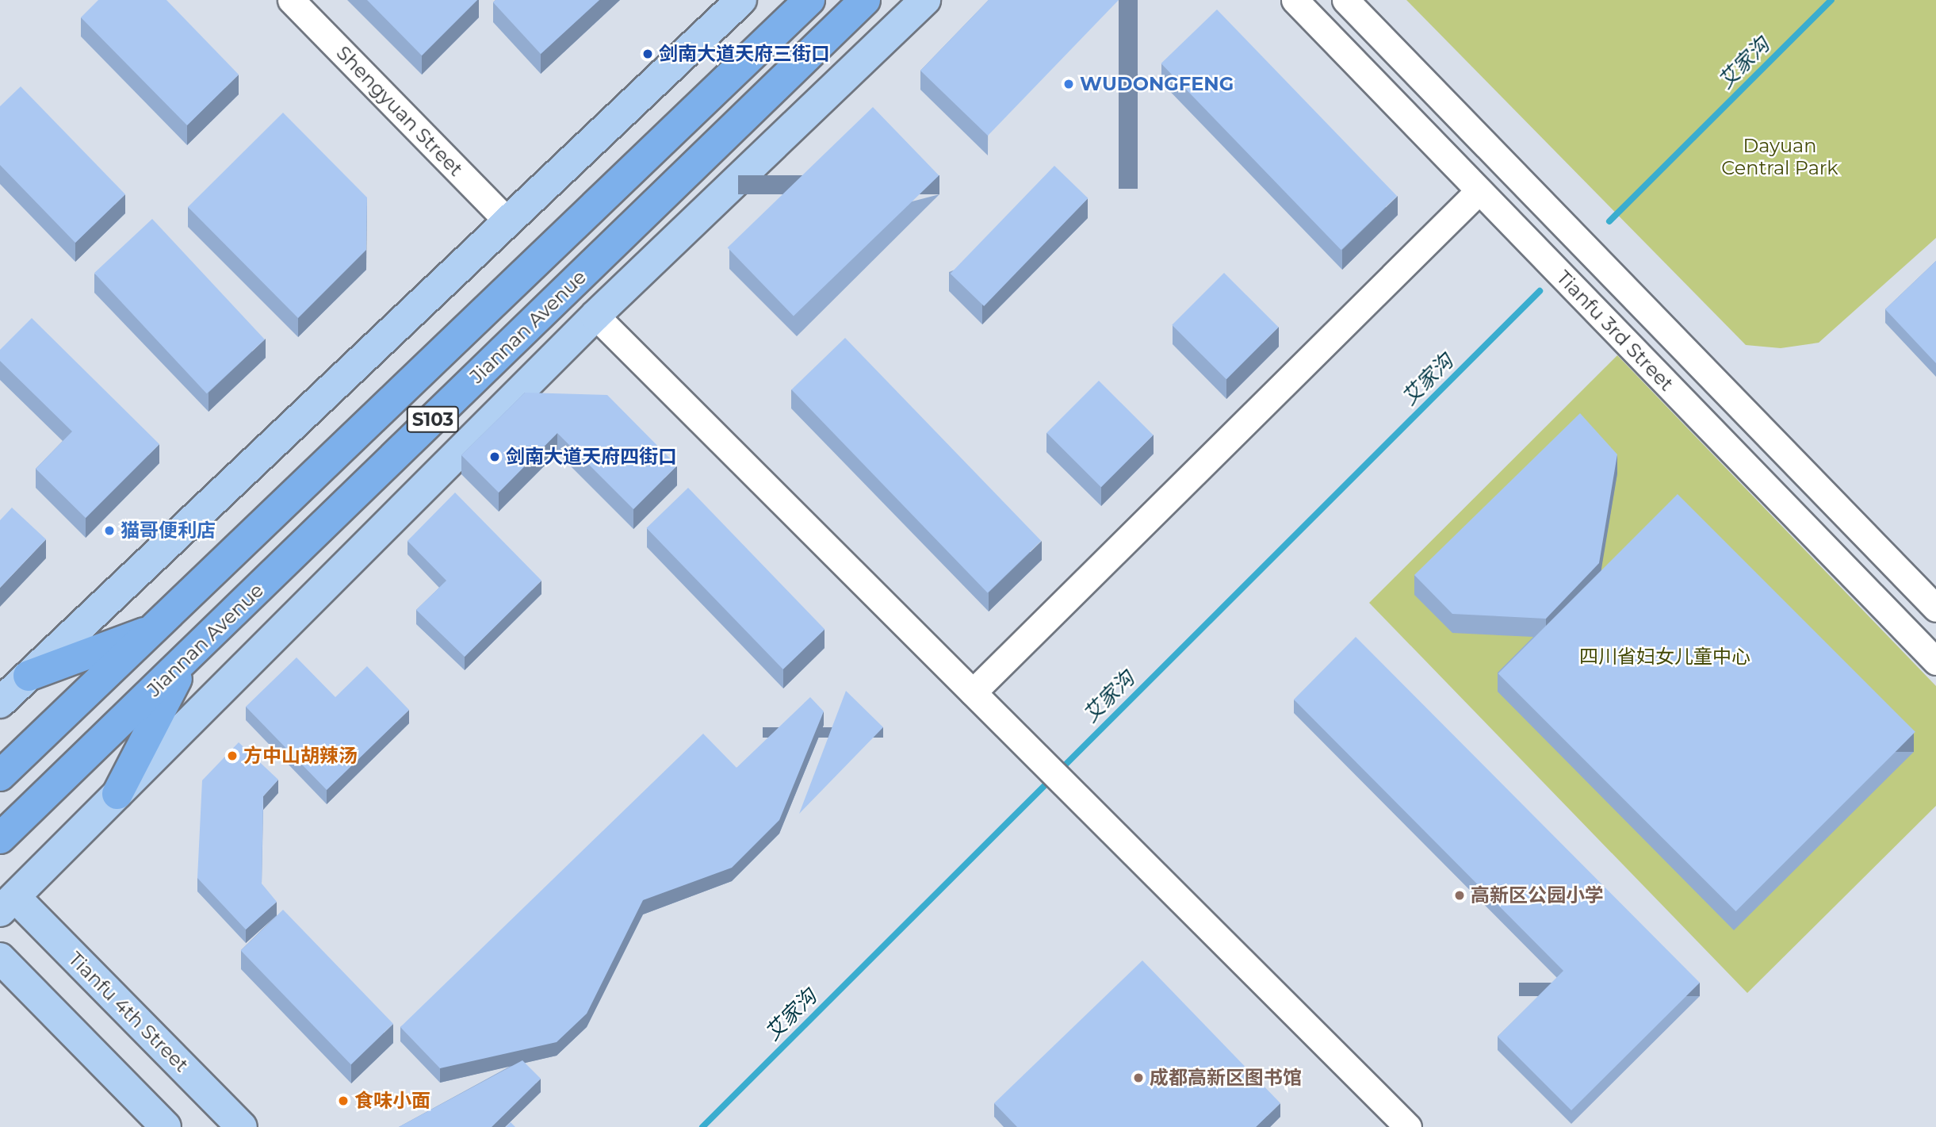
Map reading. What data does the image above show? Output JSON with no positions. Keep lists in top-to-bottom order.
{
  "streets": {
    "highway": ["Jiannan Avenue", "S103"],
    "main road": ["Tianfu 4th Street"],
    "street": ["Shengyuan Street", "Tianfu 3rd Street"]
  },
  "water": ["艾家沟"],
  "parks": ["Dayuan Central Park", "四川省妇女儿童中心"],
  "places": [
    "剑南大道天府三街口",
    "WUDONGFENG",
    "剑南大道天府四街口",
    "猫哥便利店",
    "方中山胡辣汤",
    "高新区公园小学",
    "成都高新区图书馆",
    "食味小面"
  ]
}
